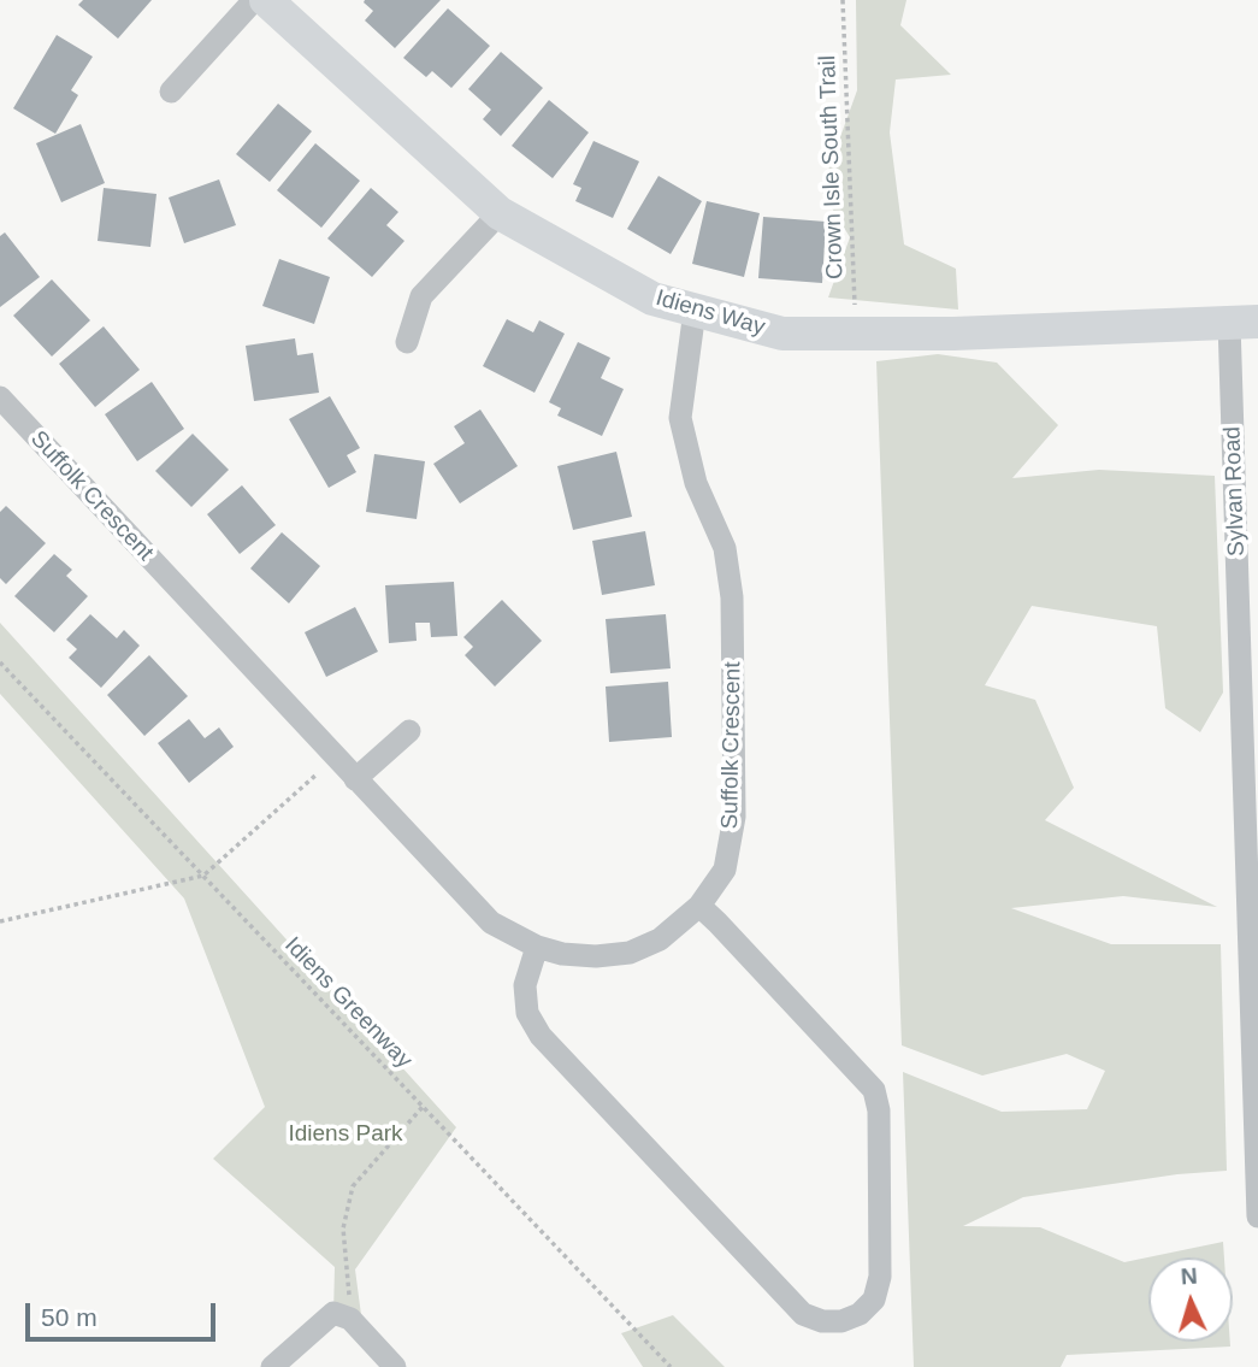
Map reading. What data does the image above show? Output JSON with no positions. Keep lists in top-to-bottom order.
{
  "streets": {
    "street": ["Idiens Way", "Sylvan Road", "Suffolk Crescent"],
    "path": ["Crown Isle South Trail", "Idiens Greenway"]
  },
  "crossings": [
    ["Crown Isle South Trail", "Idiens Way"],
    ["Idiens Way", "Sylvan Road"],
    ["Idiens Way", "Suffolk Crescent"]
  ],
  "parks": ["Idiens Park"],
  "scale_bar": "50 m",
  "north": "top"
}
